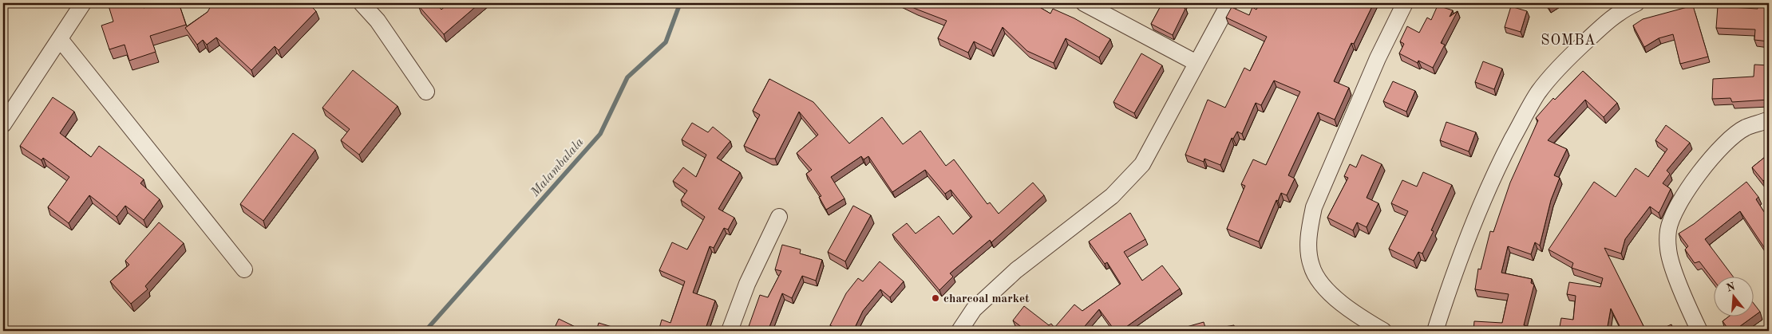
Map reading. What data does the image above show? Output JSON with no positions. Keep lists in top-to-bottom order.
{
  "districts": ["SOMBA"],
  "water": ["Malambalala"],
  "places": ["charcoal market"],
  "north": "top"
}
